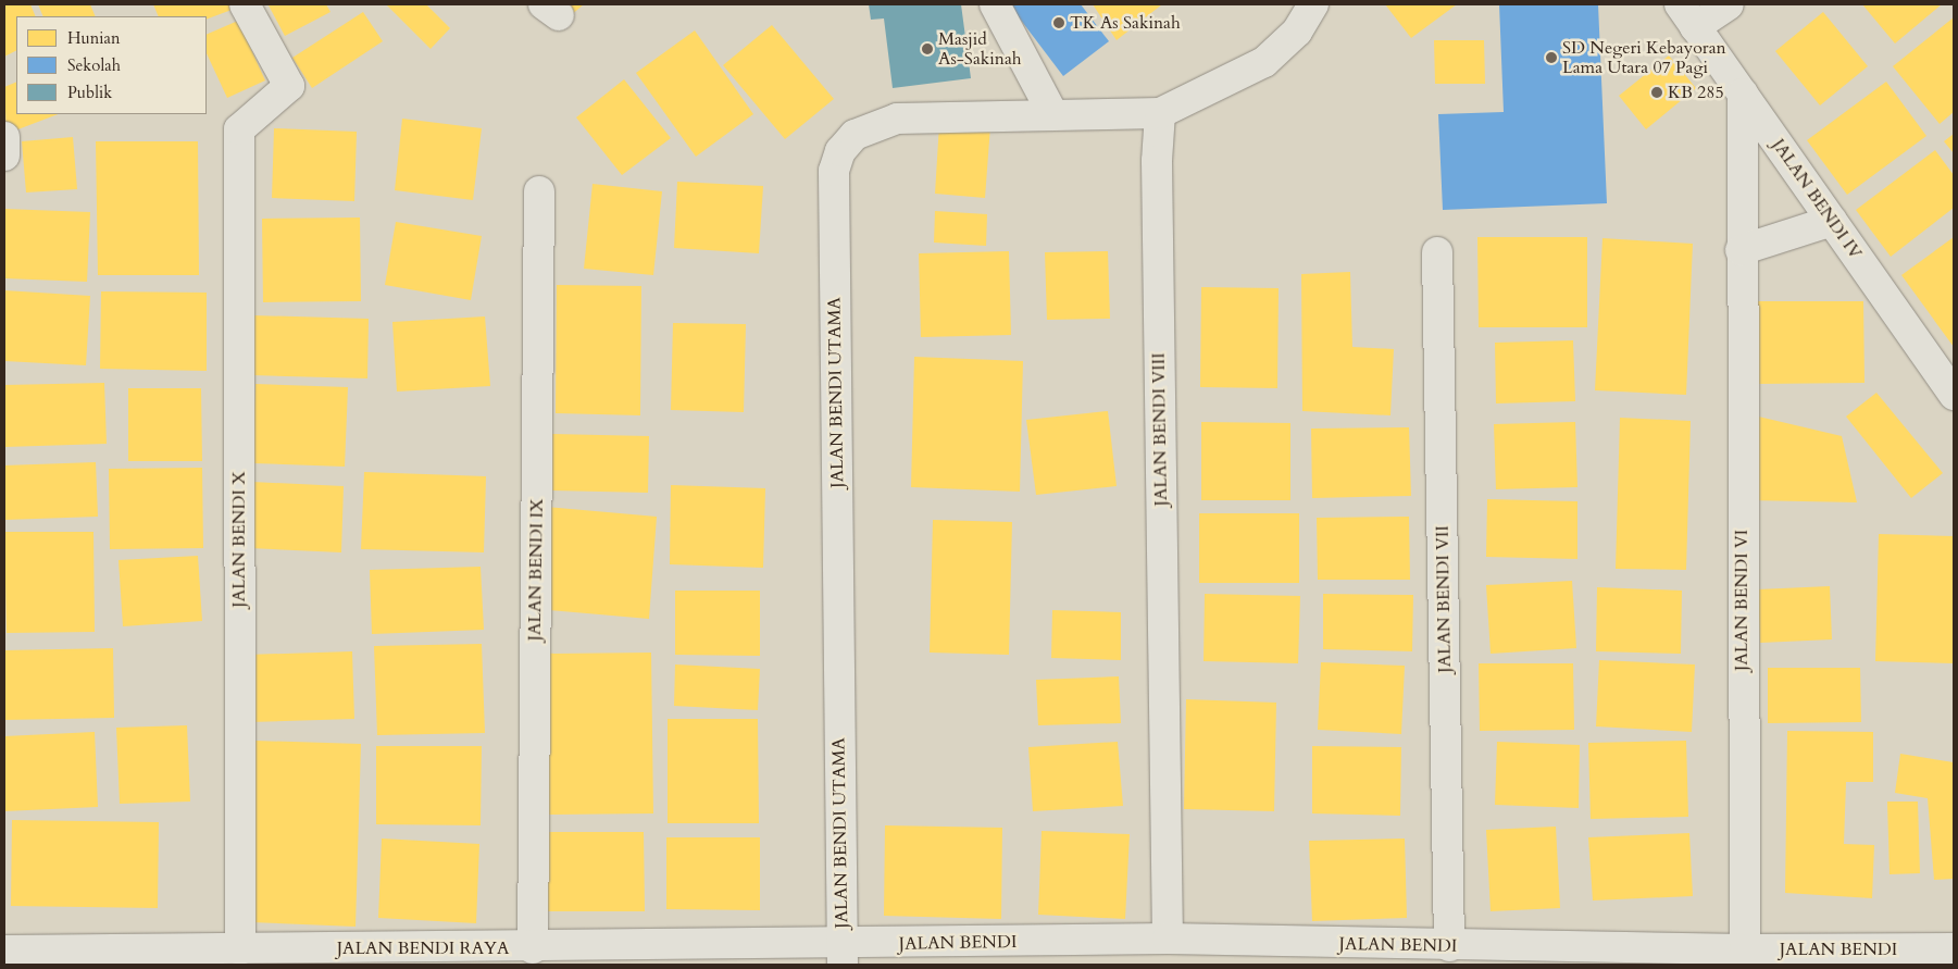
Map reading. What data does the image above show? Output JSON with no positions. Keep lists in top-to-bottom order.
{
  "streets": {
    "street": [
      "JALAN BENDI IV",
      "JALAN BENDI UTAMA",
      "JALAN BENDI VIII",
      "JALAN BENDI X",
      "JALAN BENDI IX",
      "JALAN BENDI VII",
      "JALAN BENDI VI",
      "JALAN BENDI",
      "JALAN BENDI RAYA"
    ]
  },
  "crossings": [
    ["JALAN BENDI IV", "JALAN BENDI VI"],
    ["JALAN BENDI UTAMA", "JALAN BENDI VIII"],
    ["JALAN BENDI UTAMA", "JALAN BENDI"],
    ["JALAN BENDI UTAMA", "JALAN BENDI RAYA"],
    ["JALAN BENDI VIII", "JALAN BENDI"],
    ["JALAN BENDI X", "JALAN BENDI RAYA"],
    ["JALAN BENDI IX", "JALAN BENDI RAYA"],
    ["JALAN BENDI VII", "JALAN BENDI"],
    ["JALAN BENDI VI", "JALAN BENDI"],
    ["JALAN BENDI", "JALAN BENDI RAYA"]
  ],
  "places": [
    "TK As Sakinah",
    "Masjid As-Sakinah",
    "SD Negeri Kebayoran Lama Utara 07 Pagi",
    "KB 285"
  ],
  "legend": ["Hunian", "Sekolah", "Publik"]
}
